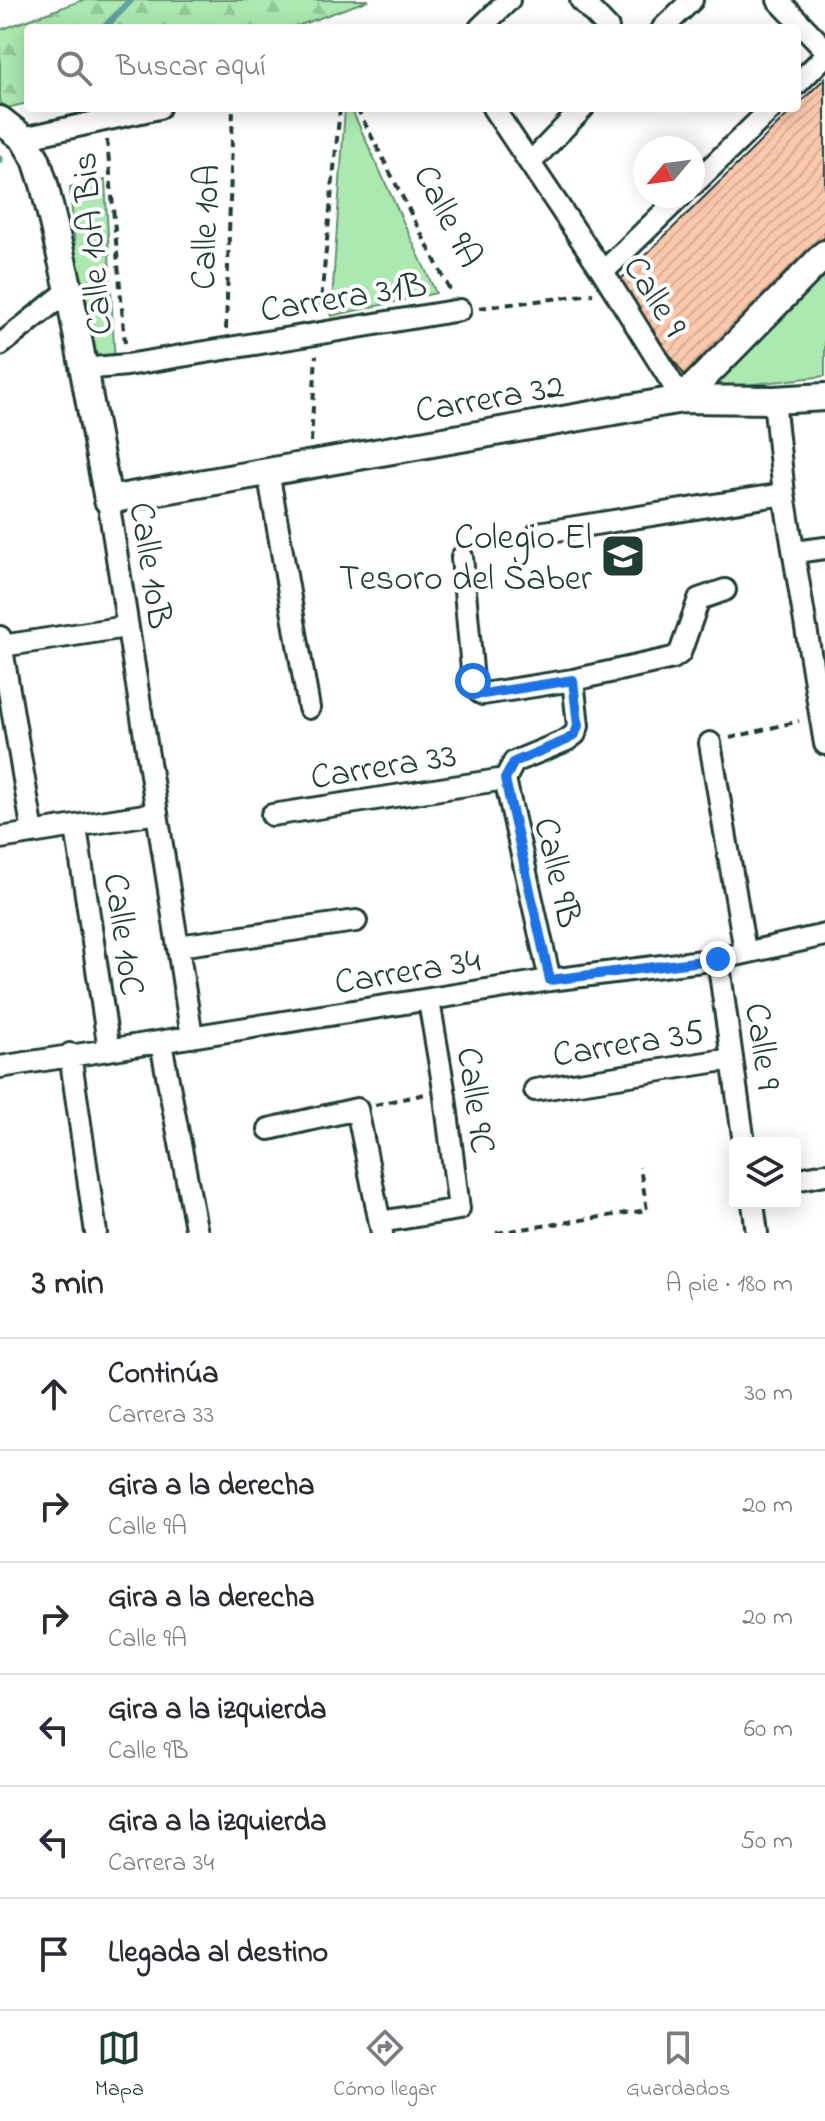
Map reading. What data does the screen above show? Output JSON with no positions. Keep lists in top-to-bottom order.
{
  "streets": {
    "street": [
      "Carrera 31B",
      "Calle 9",
      "Carrera 32",
      "Calle 10B",
      "Carrera 33",
      "Calle 9B",
      "Calle 10C",
      "Carrera 34",
      "Carrera 35",
      "Calle 9C"
    ],
    "path": ["Calle 9A", "Calle 10A", "Calle 10A Bis"]
  },
  "crossings": [
    ["Calle 9A", "Carrera 31B"],
    ["Calle 10A", "Carrera 31B"],
    ["Calle 10A Bis", "Carrera 31B"],
    ["Carrera 31B", "Calle 9"],
    ["Carrera 31B", "Calle 10B"],
    ["Calle 9", "Carrera 32"],
    ["Calle 9", "Carrera 34"],
    ["Calle 9", "Carrera 35"],
    ["Carrera 32", "Calle 10B"],
    ["Calle 10B", "Carrera 34"],
    ["Carrera 33", "Calle 9B"],
    ["Calle 9B", "Carrera 34"],
    ["Calle 10C", "Carrera 34"],
    ["Carrera 34", "Calle 9C"]
  ],
  "places": {
    "school or university": ["Colegio El Tesoro del Saber"]
  },
  "north": "bottom left",
  "page": {
    "search": "Buscar aquí",
    "heading": ["3 min", "A pie · 180 m"],
    "list": [
      ["Continúa", "Carrera 33", "30 m"],
      ["Gira a la derecha", "Calle 9A", "20 m"],
      ["Gira a la derecha", "Calle 9A", "20 m"],
      ["Gira a la izquierda", "Calle 9B", "60 m"],
      ["Gira a la izquierda", "Carrera 34", "50 m"],
      "Llegada al destino"
    ],
    "nav": ["Mapa", "Cómo llegar", "Guardados"]
  }
}
